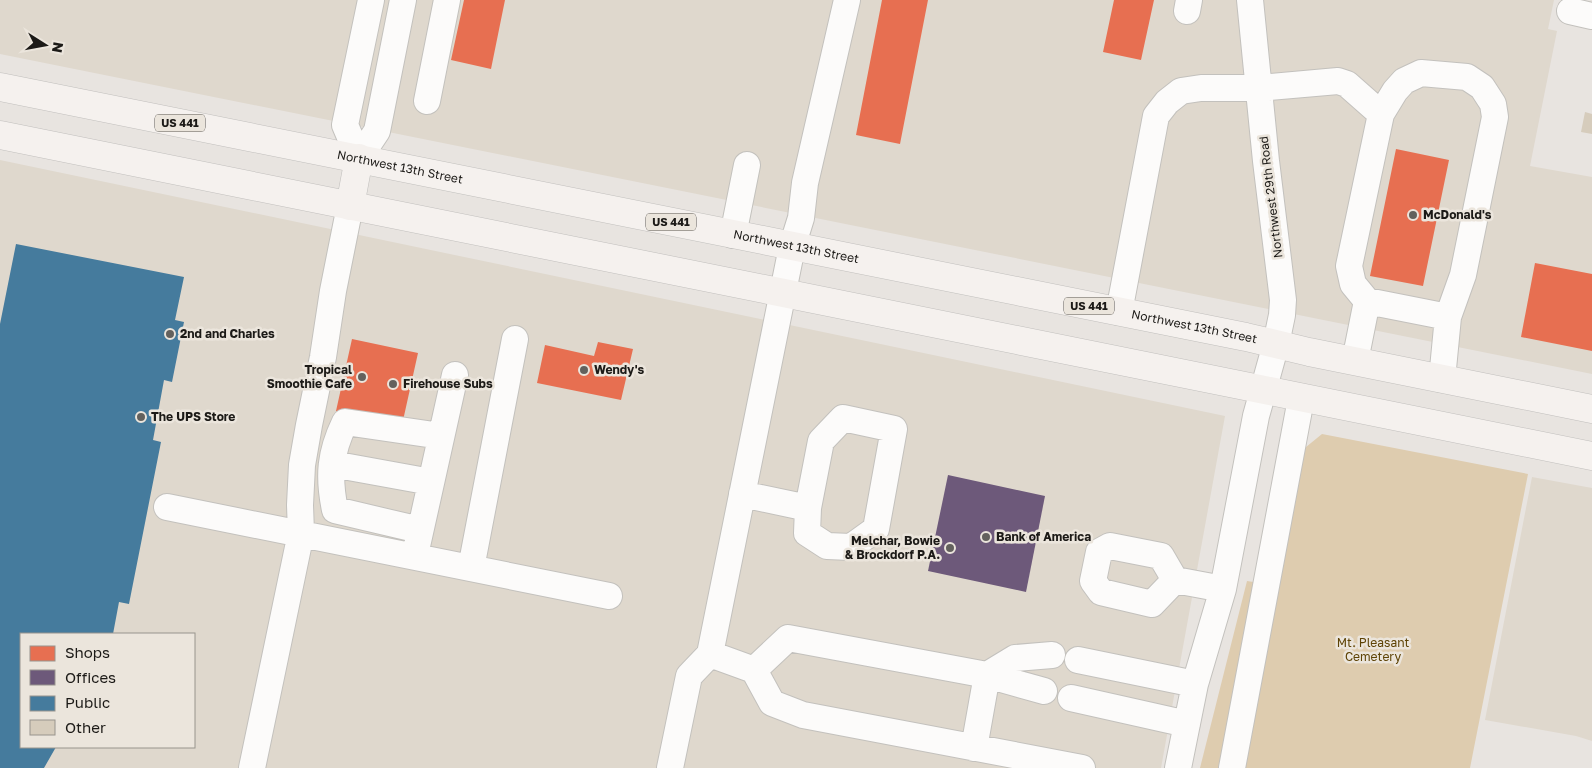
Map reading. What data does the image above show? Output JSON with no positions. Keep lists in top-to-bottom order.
{
  "streets": {
    "main road": ["US 441", "Northwest 13th Street"],
    "street": ["Northwest 29th Road"]
  },
  "crossings": [
    ["Northwest 13th Street", "Northwest 29th Road"]
  ],
  "parks": ["Mt. Pleasant Cemetery"],
  "places": [
    "McDonald's",
    "2nd and Charles",
    "Wendy's",
    "Tropical Smoothie Cafe",
    "Firehouse Subs",
    "The UPS Store",
    "Bank of America",
    "Melchar, Bowie & Brockdorf P.A."
  ],
  "legend": [
    "Shops",
    "Offices",
    "Public",
    "Other"
  ],
  "north": "right"
}
